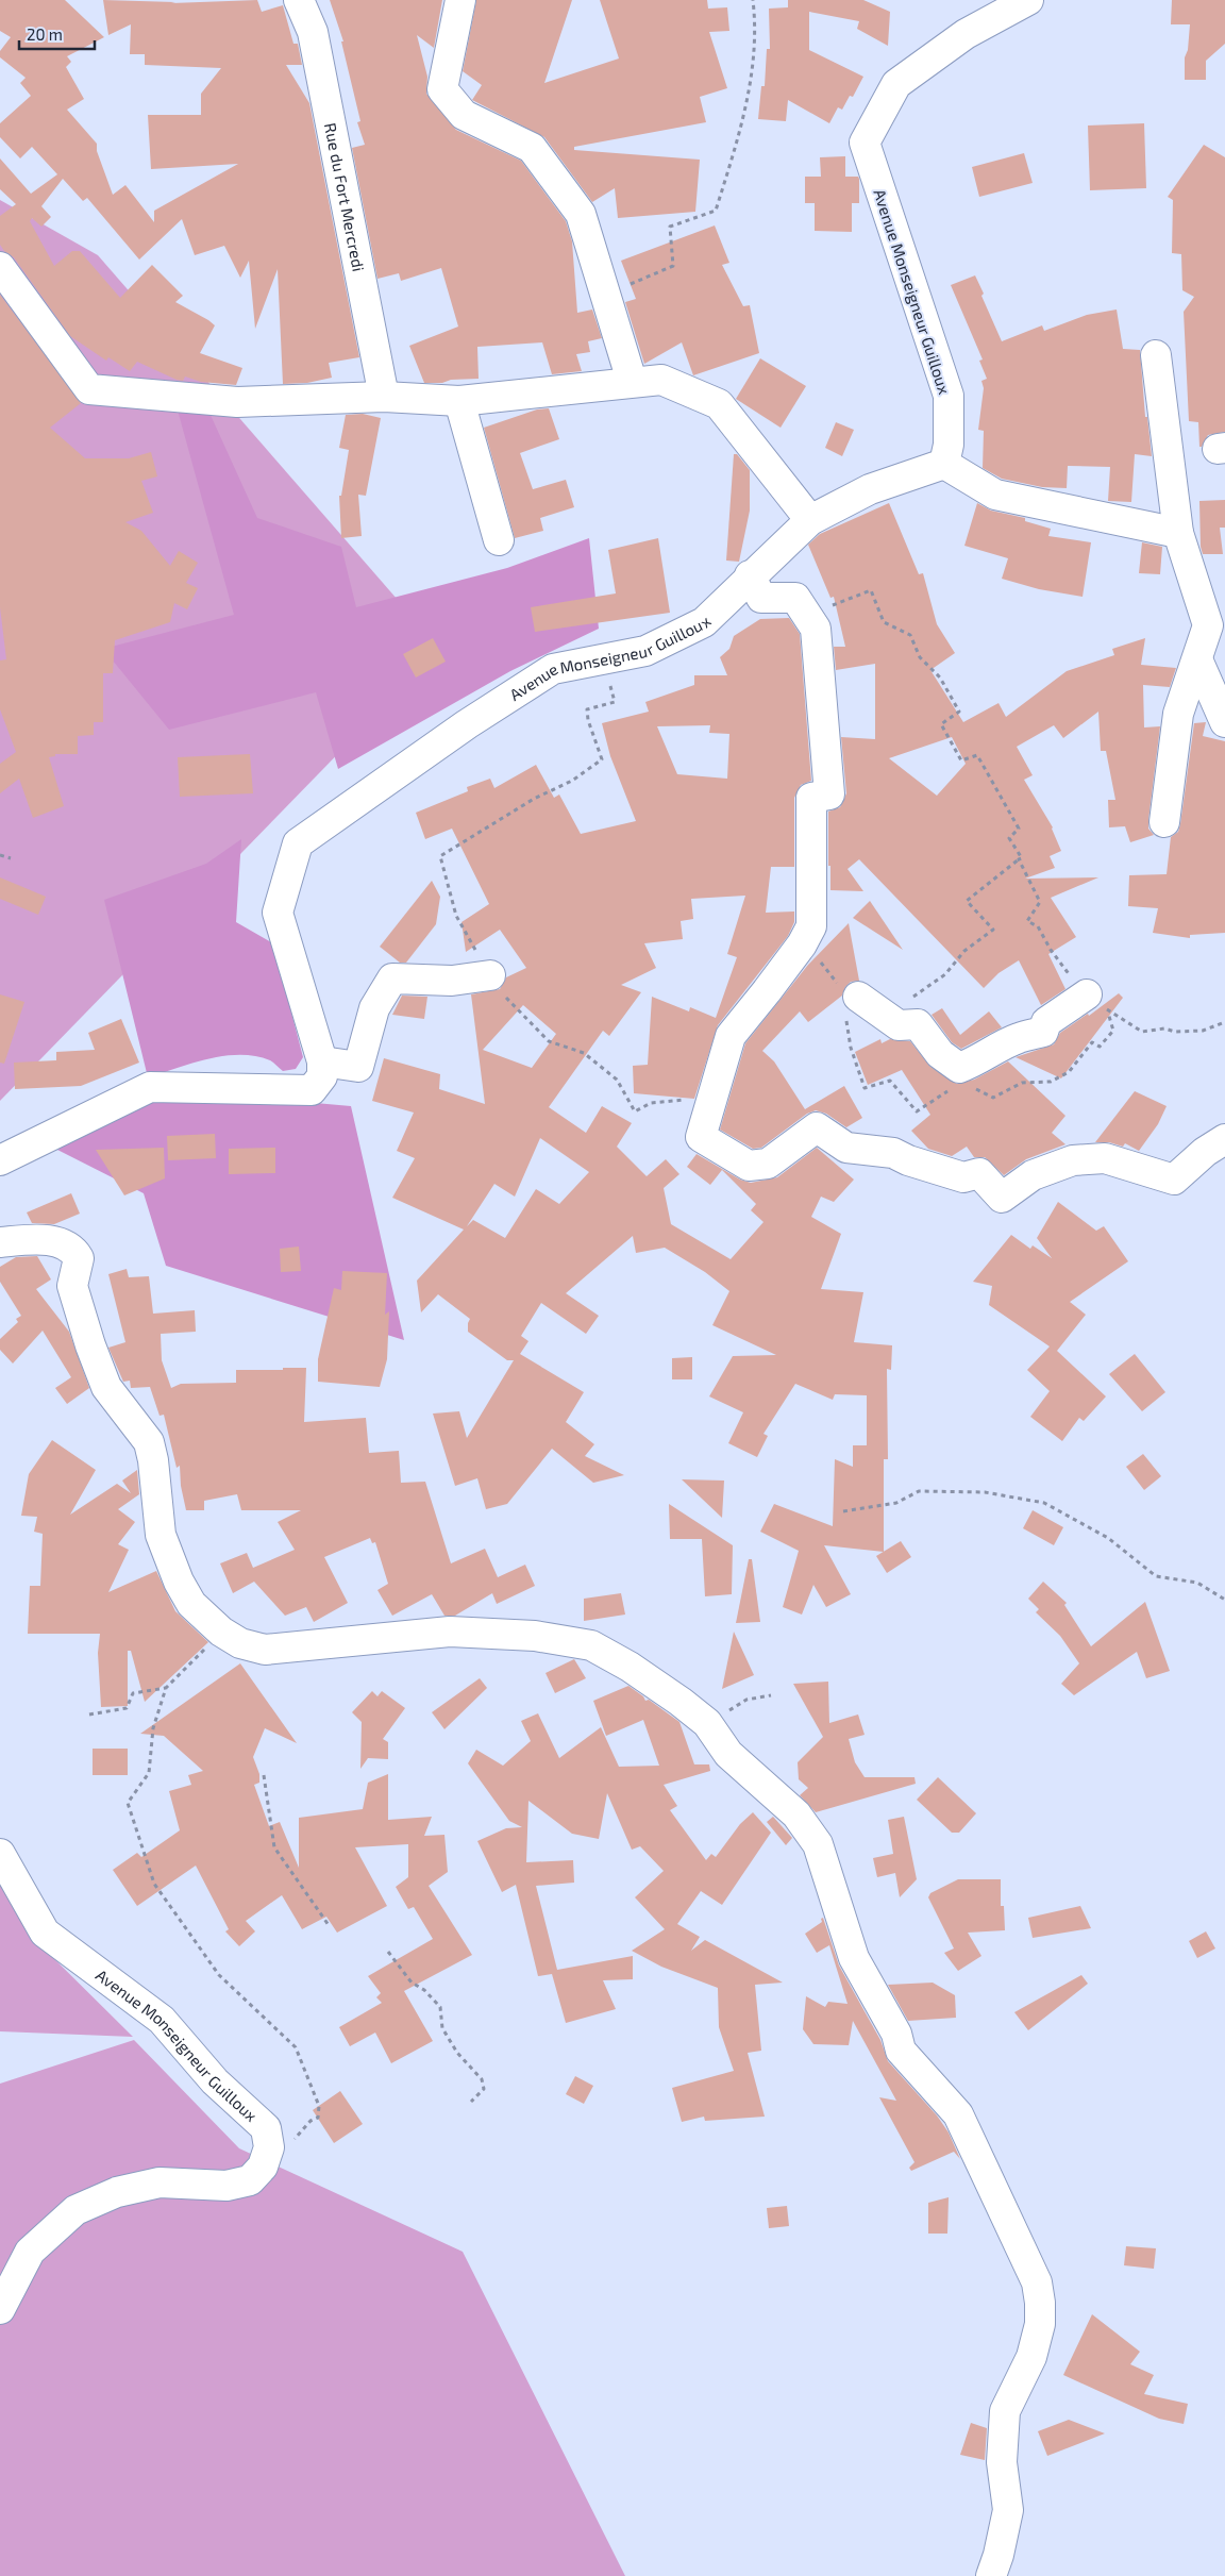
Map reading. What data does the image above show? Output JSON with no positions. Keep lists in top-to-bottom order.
{
  "streets": {
    "street": ["Rue du Fort Mercredi", "Avenue Monseigneur Guilloux"]
  },
  "scale_bar": "20 m"
}
